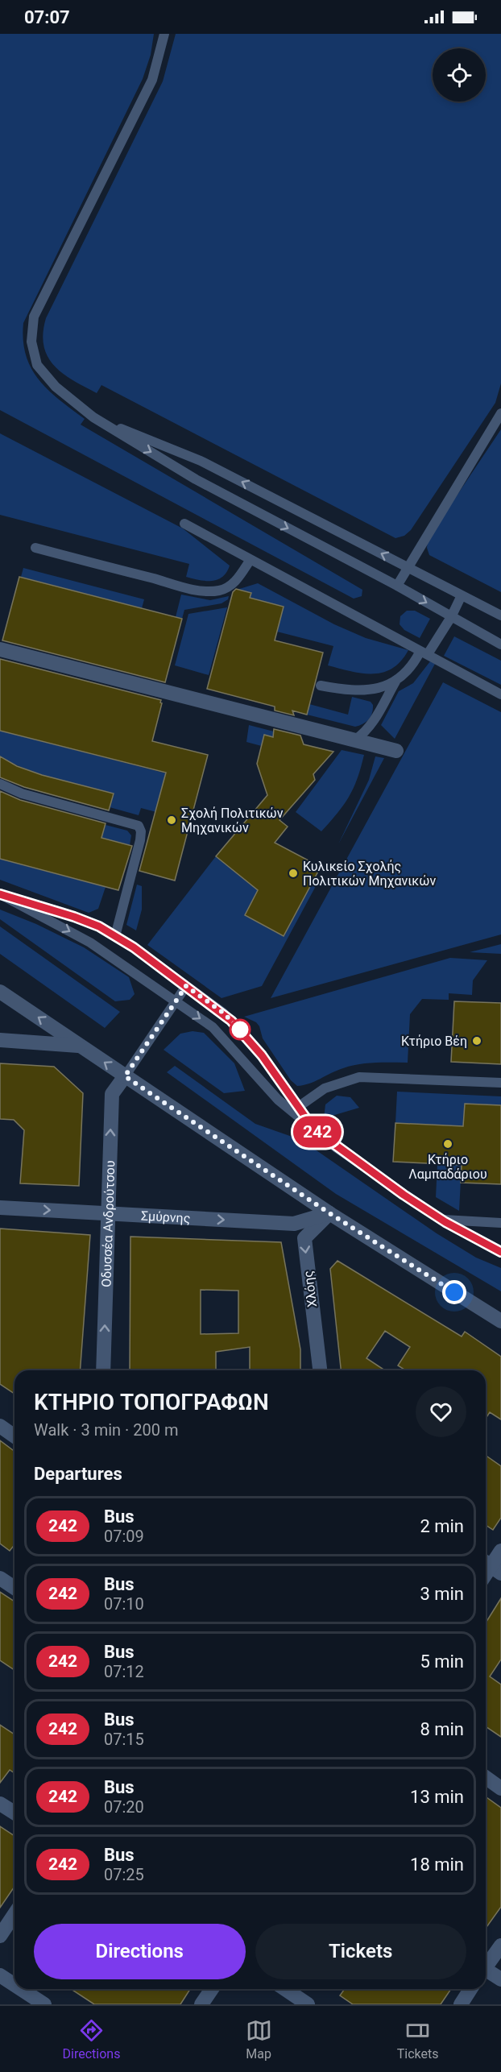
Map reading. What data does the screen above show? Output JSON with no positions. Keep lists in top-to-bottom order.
{
  "streets": {
    "street": ["Σμύρνης", "Οδυσσέα Ανδρούτσου", "Χλόης"]
  },
  "crossings": [
    ["Σμύρνης", "Οδυσσέα Ανδρούτσου"],
    ["Σμύρνης", "Χλόης"]
  ],
  "one_way": ["Σμύρνης", "Οδυσσέα Ανδρούτσου", "Χλόης"],
  "places": [
    "Σχολή Πολιτικών Μηχανικών",
    "Κυλικείο Σχολής Πολιτικών Μηχανικών",
    "Κτήριο Βέη",
    "Κτήριο Λαμπαδάριου"
  ],
  "lines": ["bus line 242"],
  "page": {
    "status": "07:07",
    "on_map": "242",
    "heading": [
      ["ΚΤΗΡΙΟ ΤΟΠΟΓΡΑΦΩΝ", "Walk · 3 min · 200 m"],
      "Departures"
    ],
    "list": [
      {
        "mark": "242",
        "name": "Bus",
        "note": "07:09",
        "value": "2 min"
      },
      {
        "mark": "242",
        "name": "Bus",
        "note": "07:10",
        "value": "3 min"
      },
      {
        "mark": "242",
        "name": "Bus",
        "note": "07:12",
        "value": "5 min"
      },
      {
        "mark": "242",
        "name": "Bus",
        "note": "07:15",
        "value": "8 min"
      },
      {
        "mark": "242",
        "name": "Bus",
        "note": "07:20",
        "value": "13 min"
      },
      {
        "mark": "242",
        "name": "Bus",
        "note": "07:25",
        "value": "18 min"
      }
    ],
    "buttons": ["Directions", "Tickets"],
    "tabs": ["Directions", "Map", "Tickets"]
  }
}
